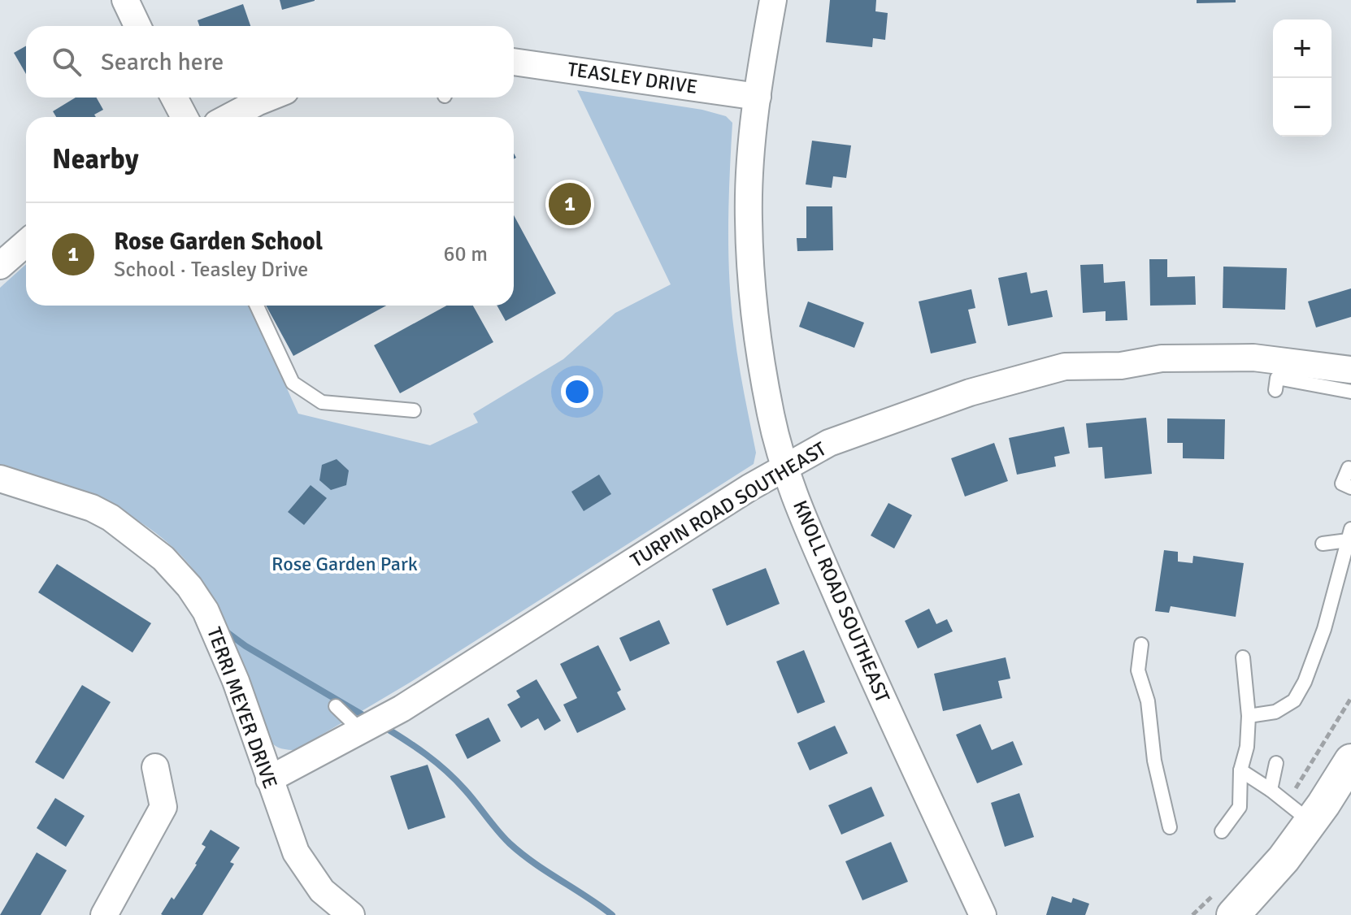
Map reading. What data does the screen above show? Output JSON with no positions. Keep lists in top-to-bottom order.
{
  "streets": {
    "street": [
      "TEASLEY DRIVE",
      "TURPIN ROAD SOUTHEAST",
      "KNOLL ROAD SOUTHEAST",
      "TERRI MEYER DRIVE"
    ]
  },
  "crossings": [
    ["TEASLEY DRIVE", "KNOLL ROAD SOUTHEAST"],
    ["TURPIN ROAD SOUTHEAST", "KNOLL ROAD SOUTHEAST"],
    ["TURPIN ROAD SOUTHEAST", "TERRI MEYER DRIVE"]
  ],
  "parks": ["Rose Garden Park"],
  "page": {
    "map_buttons": ["+", "−"],
    "search": "Search here",
    "heading": "Nearby",
    "pins": "1",
    "list": [
      {
        "mark": "1",
        "name": "Rose Garden School",
        "note": "School · Teasley Drive",
        "value": "60 m"
      }
    ]
  }
}
